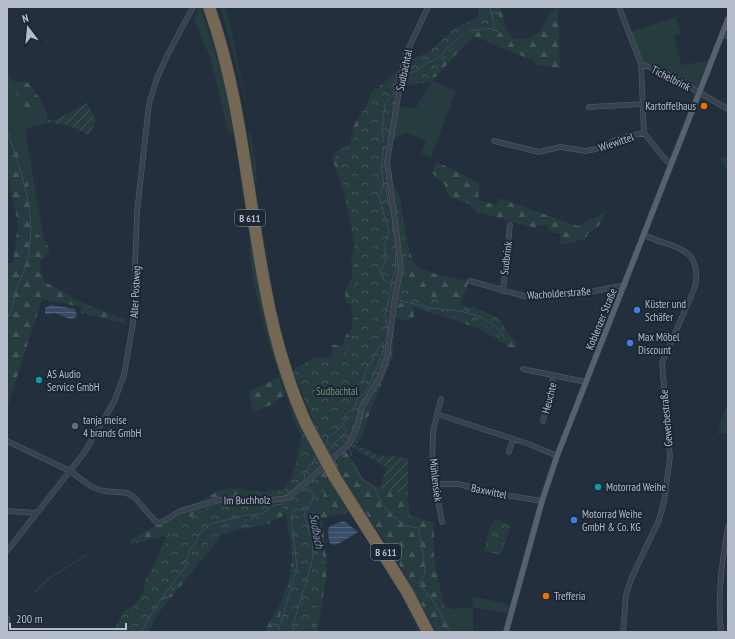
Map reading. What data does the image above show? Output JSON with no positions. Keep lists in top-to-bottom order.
{
  "streets": {
    "highway": ["B 611"],
    "main road": ["Koblenzer Straße"],
    "street": [
      "Sudbachtal",
      "Tichelbrink",
      "Wiewittel",
      "Sudbrink",
      "Alter Postweg",
      "Wacholderstraße",
      "Heuchte",
      "Gewerbestraße",
      "Mühlensiek",
      "Baxwittel",
      "Im Buchholz"
    ]
  },
  "crossings": [
    ["Sudbachtal", "Im Buchholz"],
    ["Tichelbrink", "Wiewittel"],
    ["Tichelbrink", "Koblenzer Straße"],
    ["Sudbrink", "Wacholderstraße"],
    ["Alter Postweg", "Im Buchholz"],
    ["Wacholderstraße", "Koblenzer Straße"],
    ["Koblenzer Straße", "Heuchte"],
    ["Koblenzer Straße", "Gewerbestraße"],
    ["Koblenzer Straße", "Baxwittel"],
    ["Mühlensiek", "Baxwittel"]
  ],
  "water": ["Sudbach"],
  "parks": ["Sudbachtal"],
  "places": [
    "Kartoffelhaus",
    "Küster und Schäfer",
    "Max Möbel Discount",
    "AS Audio Service GmbH",
    "tanja meise 4 brands GmbH",
    "Motorrad Weihe",
    "Motorrad Weihe GmbH & Co. KG",
    "Trefferia"
  ],
  "scale_bar": "200 m",
  "north": "top"
}
